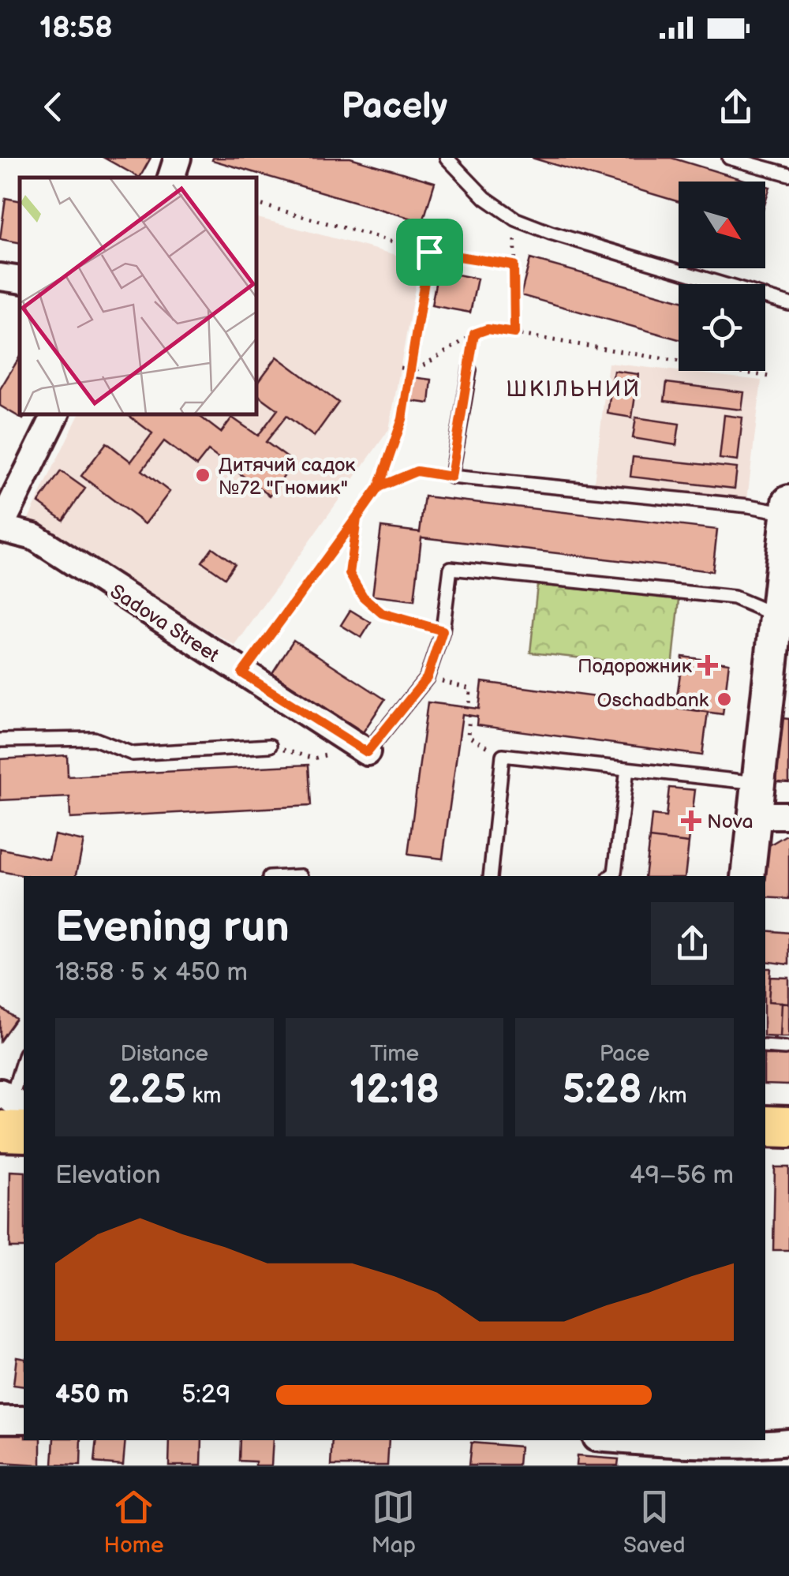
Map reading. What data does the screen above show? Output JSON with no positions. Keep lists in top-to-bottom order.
{
  "streets": {
    "street": ["Sadova Street"]
  },
  "districts": ["ШКІЛЬНИЙ"],
  "places": {
    "other": ["Дитячий садок №72 \"Гномик\"", "Oschadbank"],
    "health": ["Подорожник", "Nova"]
  },
  "north": "bottom right",
  "page": {
    "status": "18:58",
    "header": "Pacely",
    "heading": ["Evening run", "18:58 · 5 × 450 m"],
    "stats": [
      ["Distance", "2.25 km"],
      ["Time", "12:18"],
      ["Pace", "5:28 /km"]
    ],
    "chart": ["Elevation", "49–56 m"],
    "list": [
      {
        "name": "450 m",
        "note": "5:29"
      }
    ],
    "tabs": ["Home", "Map", "Saved"]
  }
}
